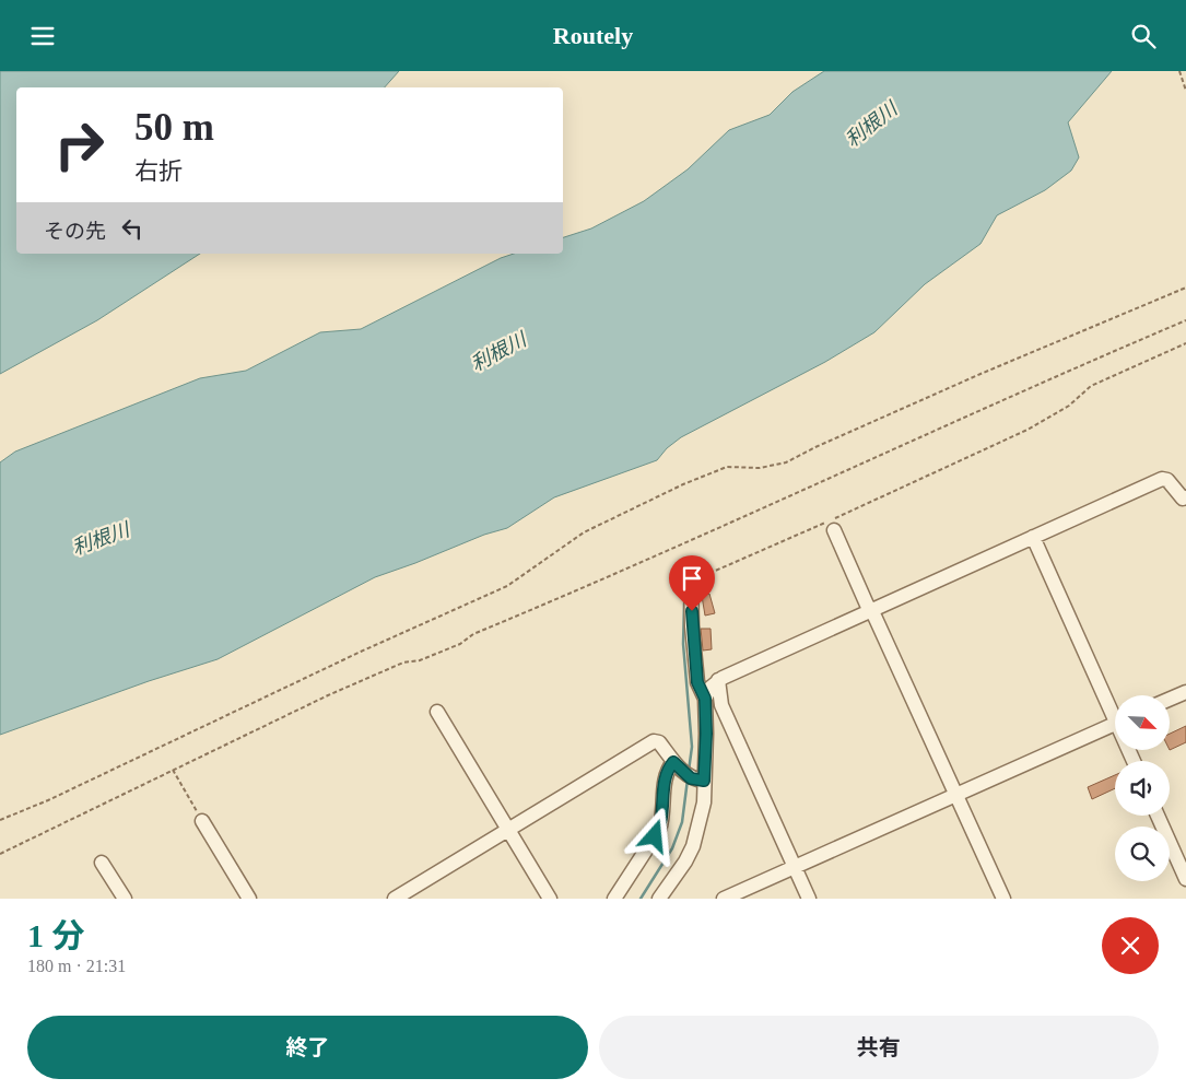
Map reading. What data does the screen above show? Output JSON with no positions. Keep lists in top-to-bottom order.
{
  "water": ["利根川"],
  "north": "bottom right",
  "page": {
    "header": "Routely",
    "turn": ["50 m", "右折"],
    "then": "その先",
    "heading": ["1 分", "180 m · 21:31"],
    "buttons": ["終了", "共有"]
  }
}
